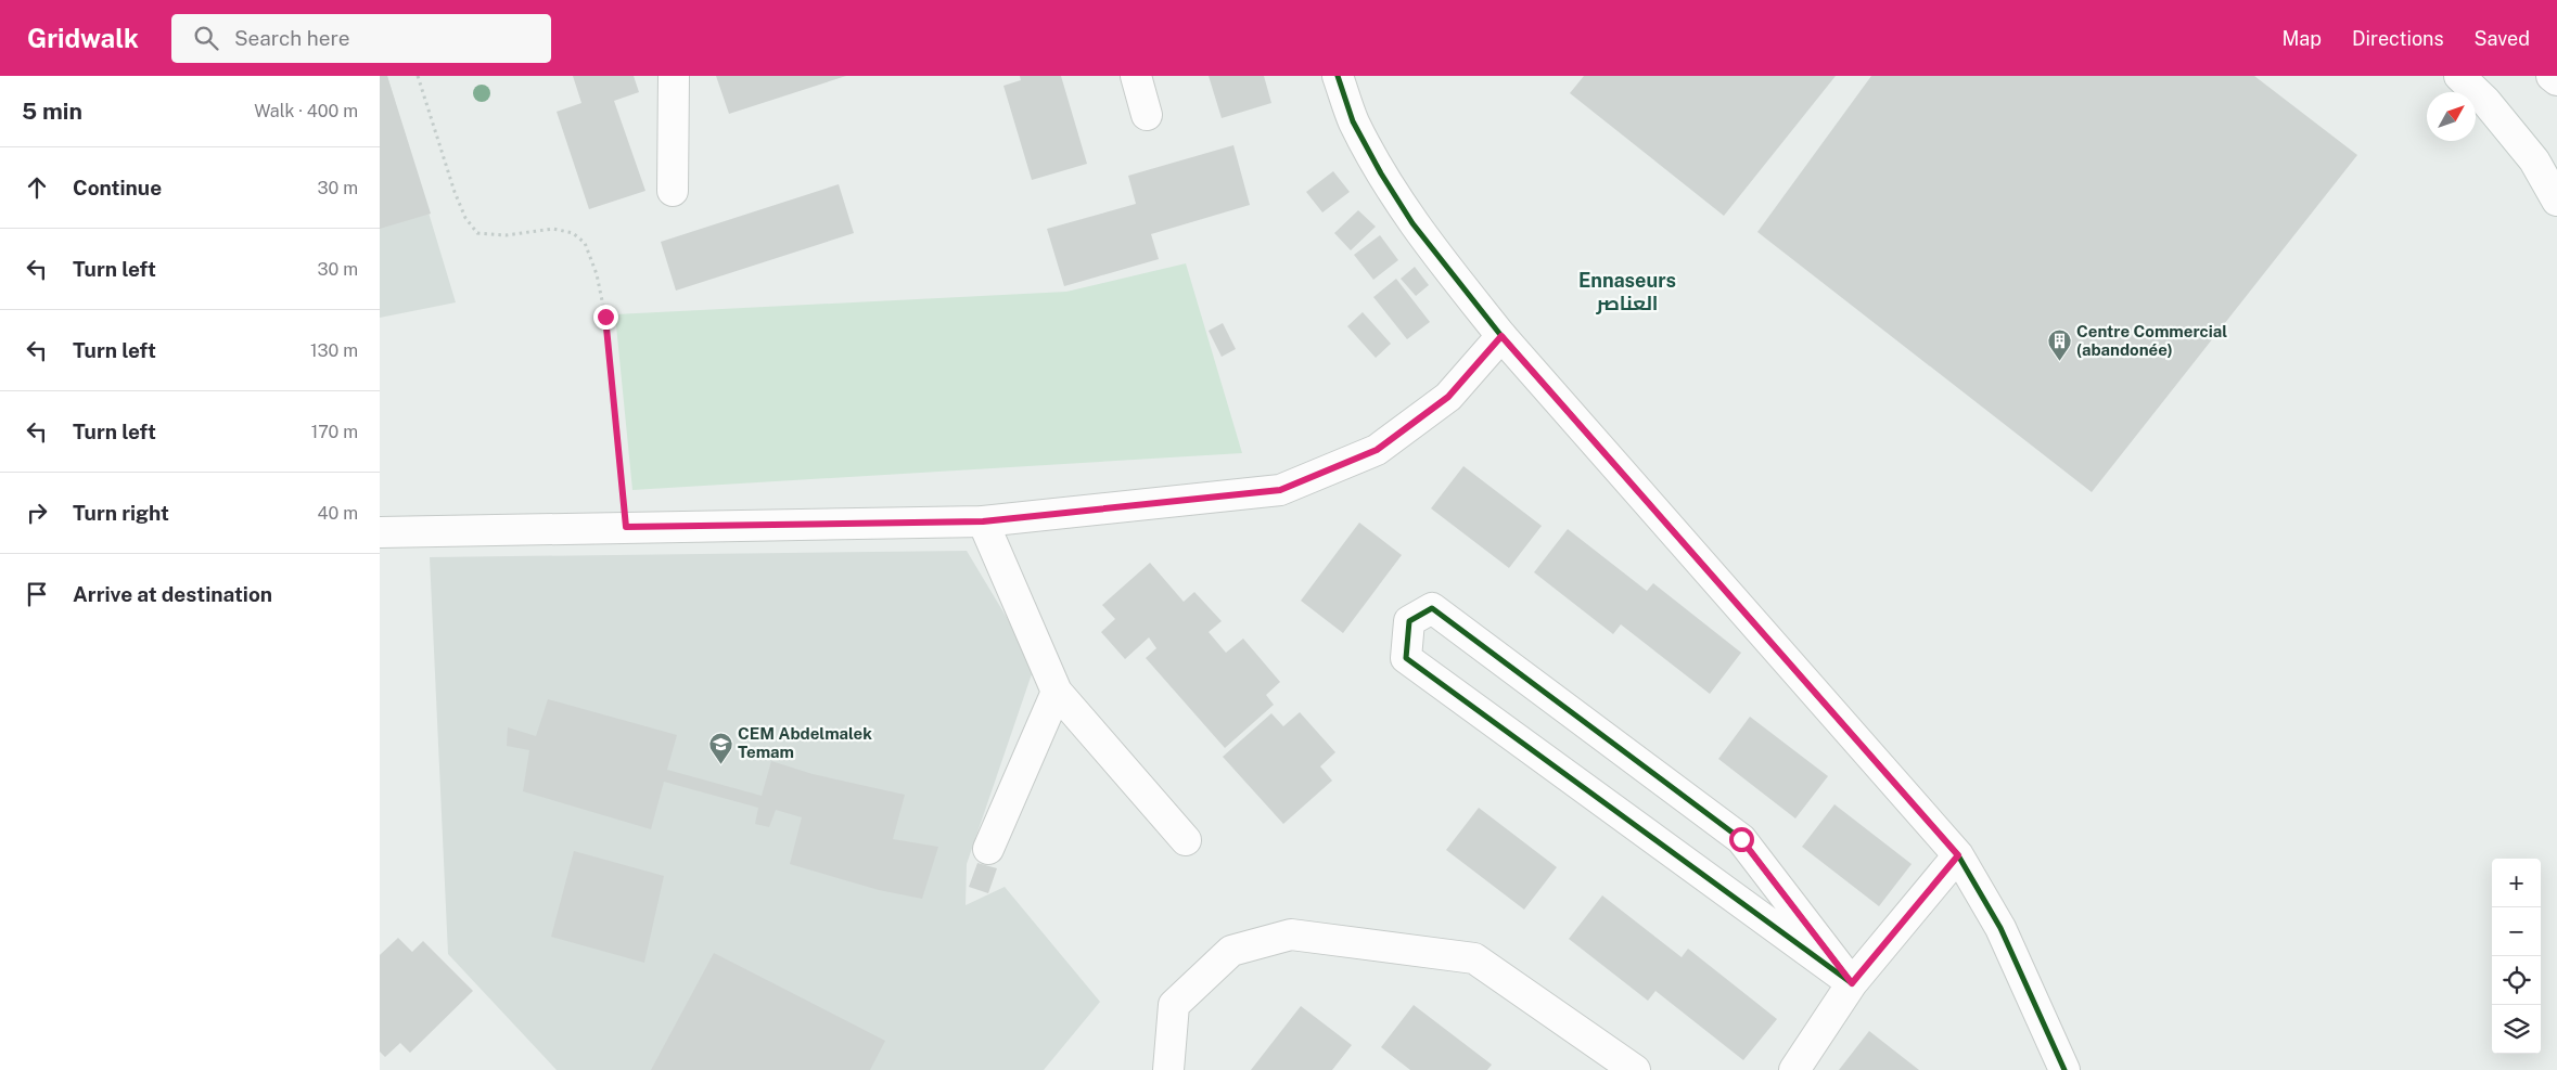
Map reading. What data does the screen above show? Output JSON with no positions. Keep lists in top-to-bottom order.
{
  "districts": ["Ennaseurs العناصر"],
  "places": {
    "building": ["Centre Commercial (abandonée)"],
    "school or university": ["CEM Abdelmalek Temam"]
  },
  "north": "top right",
  "page": {
    "header": "Gridwalk",
    "search": "Search here",
    "nav": ["Map", "Directions", "Saved"],
    "heading": ["5 min", "Walk · 400 m"],
    "list": [
      ["Continue", "30 m"],
      ["Turn left", "30 m"],
      ["Turn left", "130 m"],
      ["Turn left", "170 m"],
      ["Turn right", "40 m"],
      "Arrive at destination"
    ],
    "map_buttons": ["+", "−"]
  }
}
